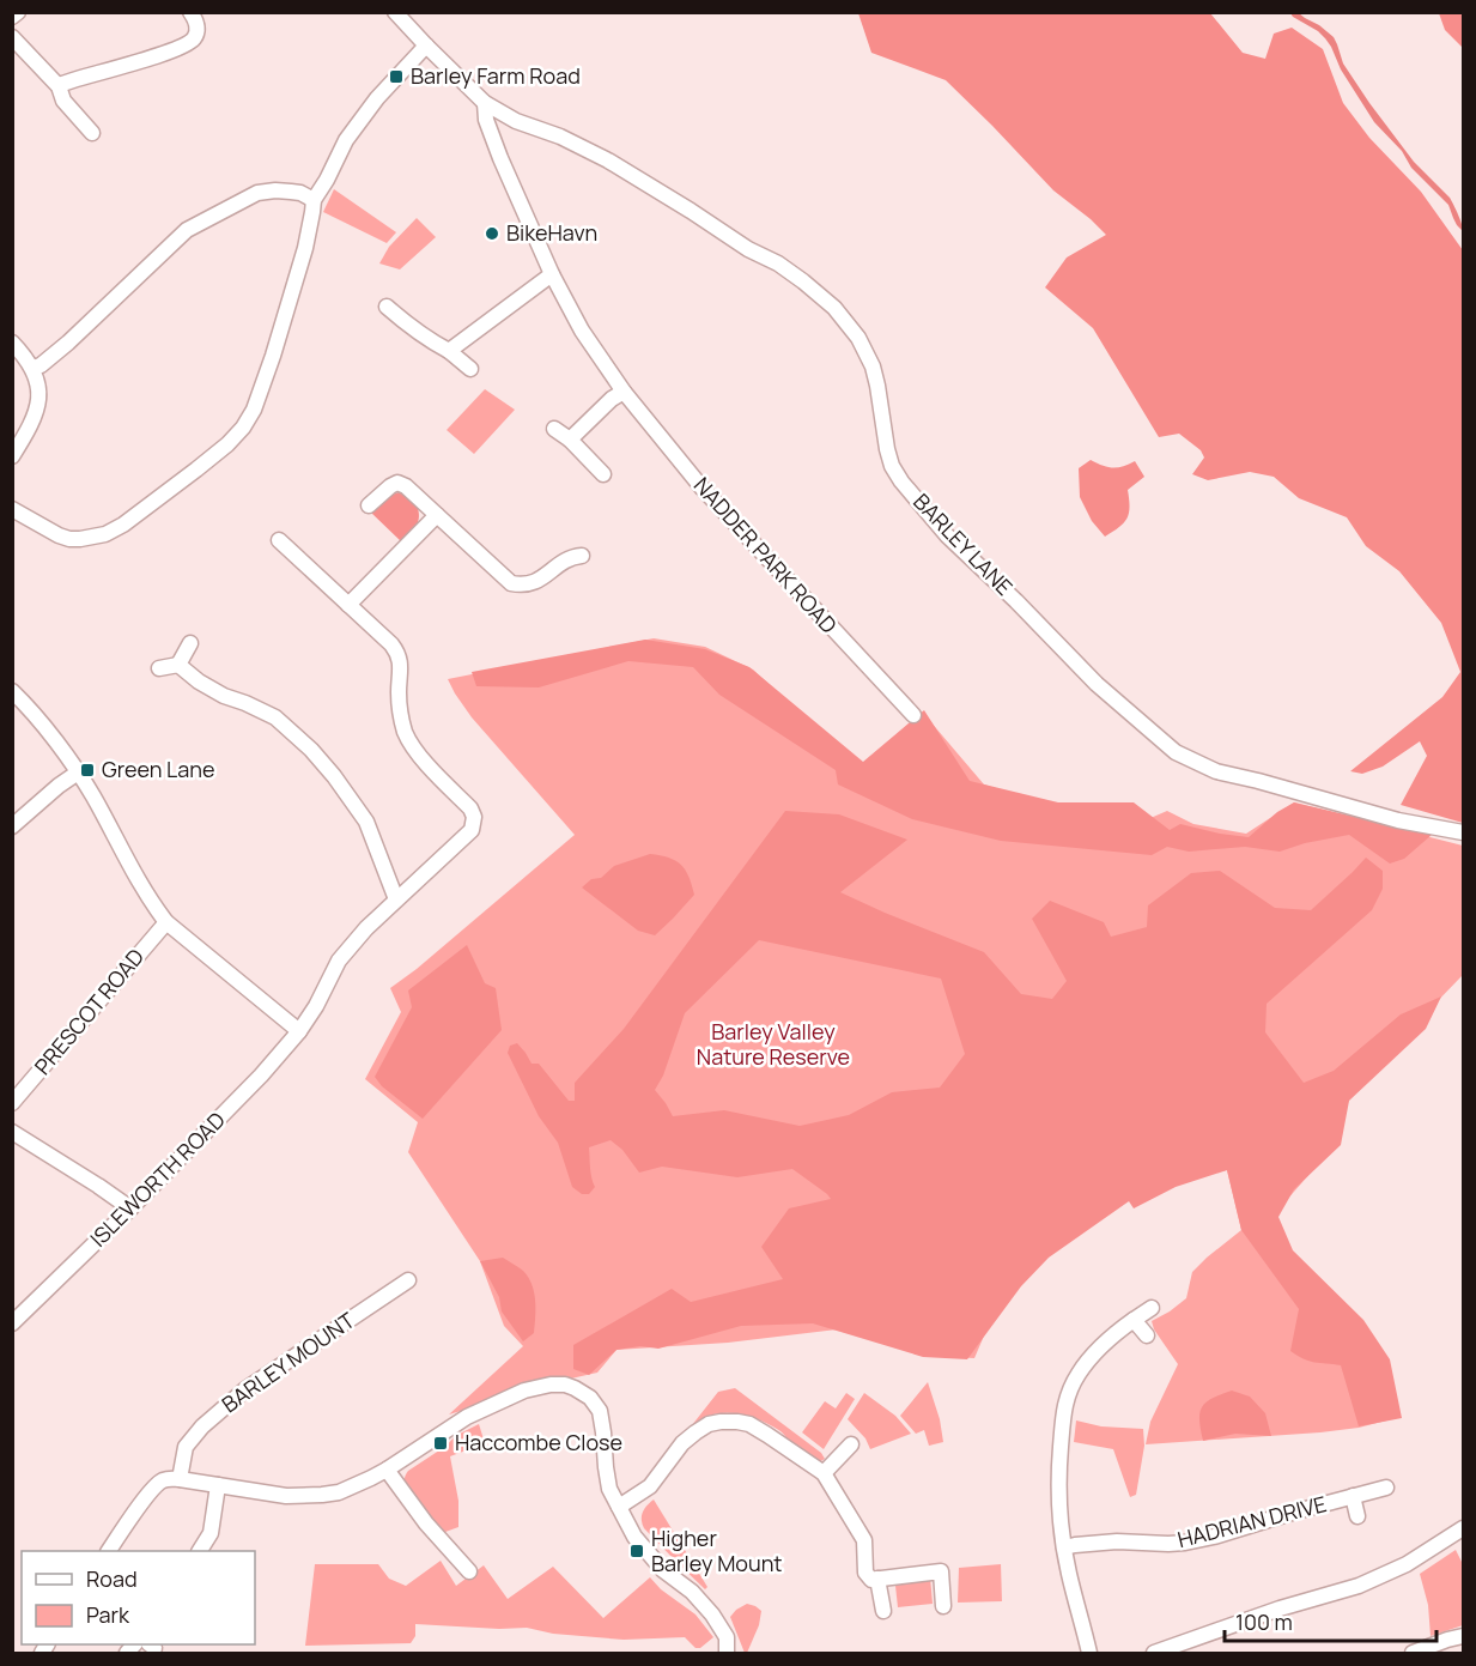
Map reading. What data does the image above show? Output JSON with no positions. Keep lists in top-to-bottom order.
{
  "streets": {
    "street": [
      "BARLEY LANE",
      "NADDER PARK ROAD",
      "PRESCOT ROAD",
      "ISLEWORTH ROAD",
      "BARLEY MOUNT",
      "HADRIAN DRIVE"
    ]
  },
  "crossings": [
    ["BARLEY LANE", "NADDER PARK ROAD"]
  ],
  "parks": ["Barley Valley Nature Reserve"],
  "places": {
    "transit": [
      "Barley Farm Road",
      "Green Lane",
      "Haccombe Close",
      "Higher Barley Mount"
    ],
    "other": ["BikeHavn"]
  },
  "legend": ["Road", "Park"],
  "scale_bar": "100 m"
}
